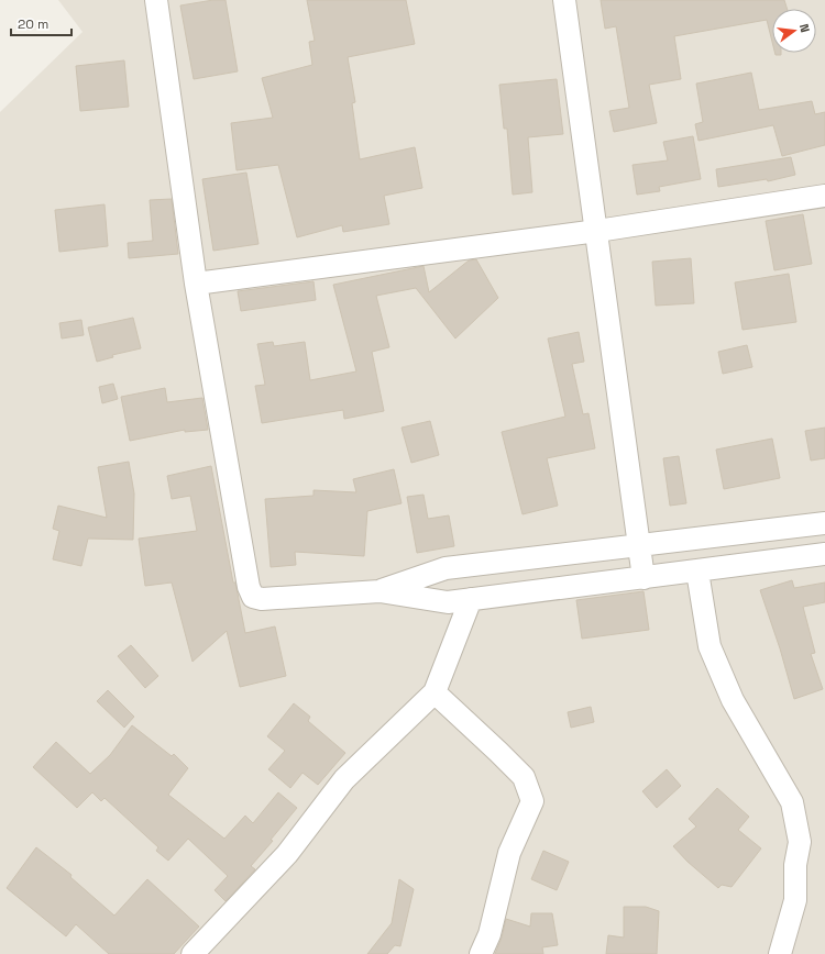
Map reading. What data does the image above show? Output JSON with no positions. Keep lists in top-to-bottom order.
{
  "scale_bar": "20 m",
  "north": "right"
}
